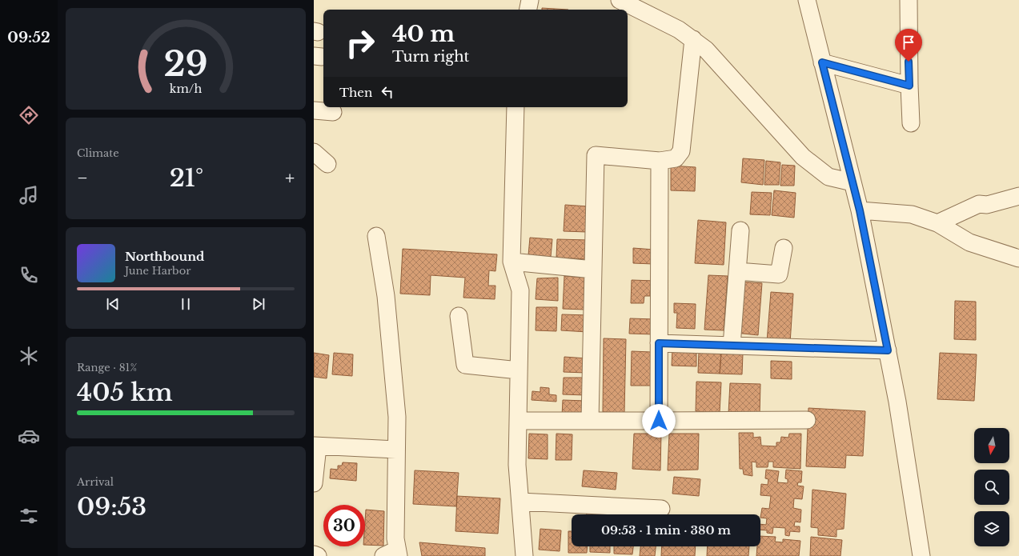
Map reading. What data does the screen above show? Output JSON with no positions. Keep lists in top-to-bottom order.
{
  "north": "bottom",
  "page": {
    "tabs": "09:52",
    "turn": ["40 m", "Turn right"],
    "then": "Then",
    "tile": [
      "Climate",
      ["Range · 81%", "405 km"],
      ["Arrival", "09:53"]
    ],
    "heat": ["−", "21°", "+"],
    "song": ["Northbound", "June Harbor"],
    "limit": "30",
    "trip": "09:53 · 1 min · 380 m",
    "gauge": ["29", "km/h"]
  }
}
